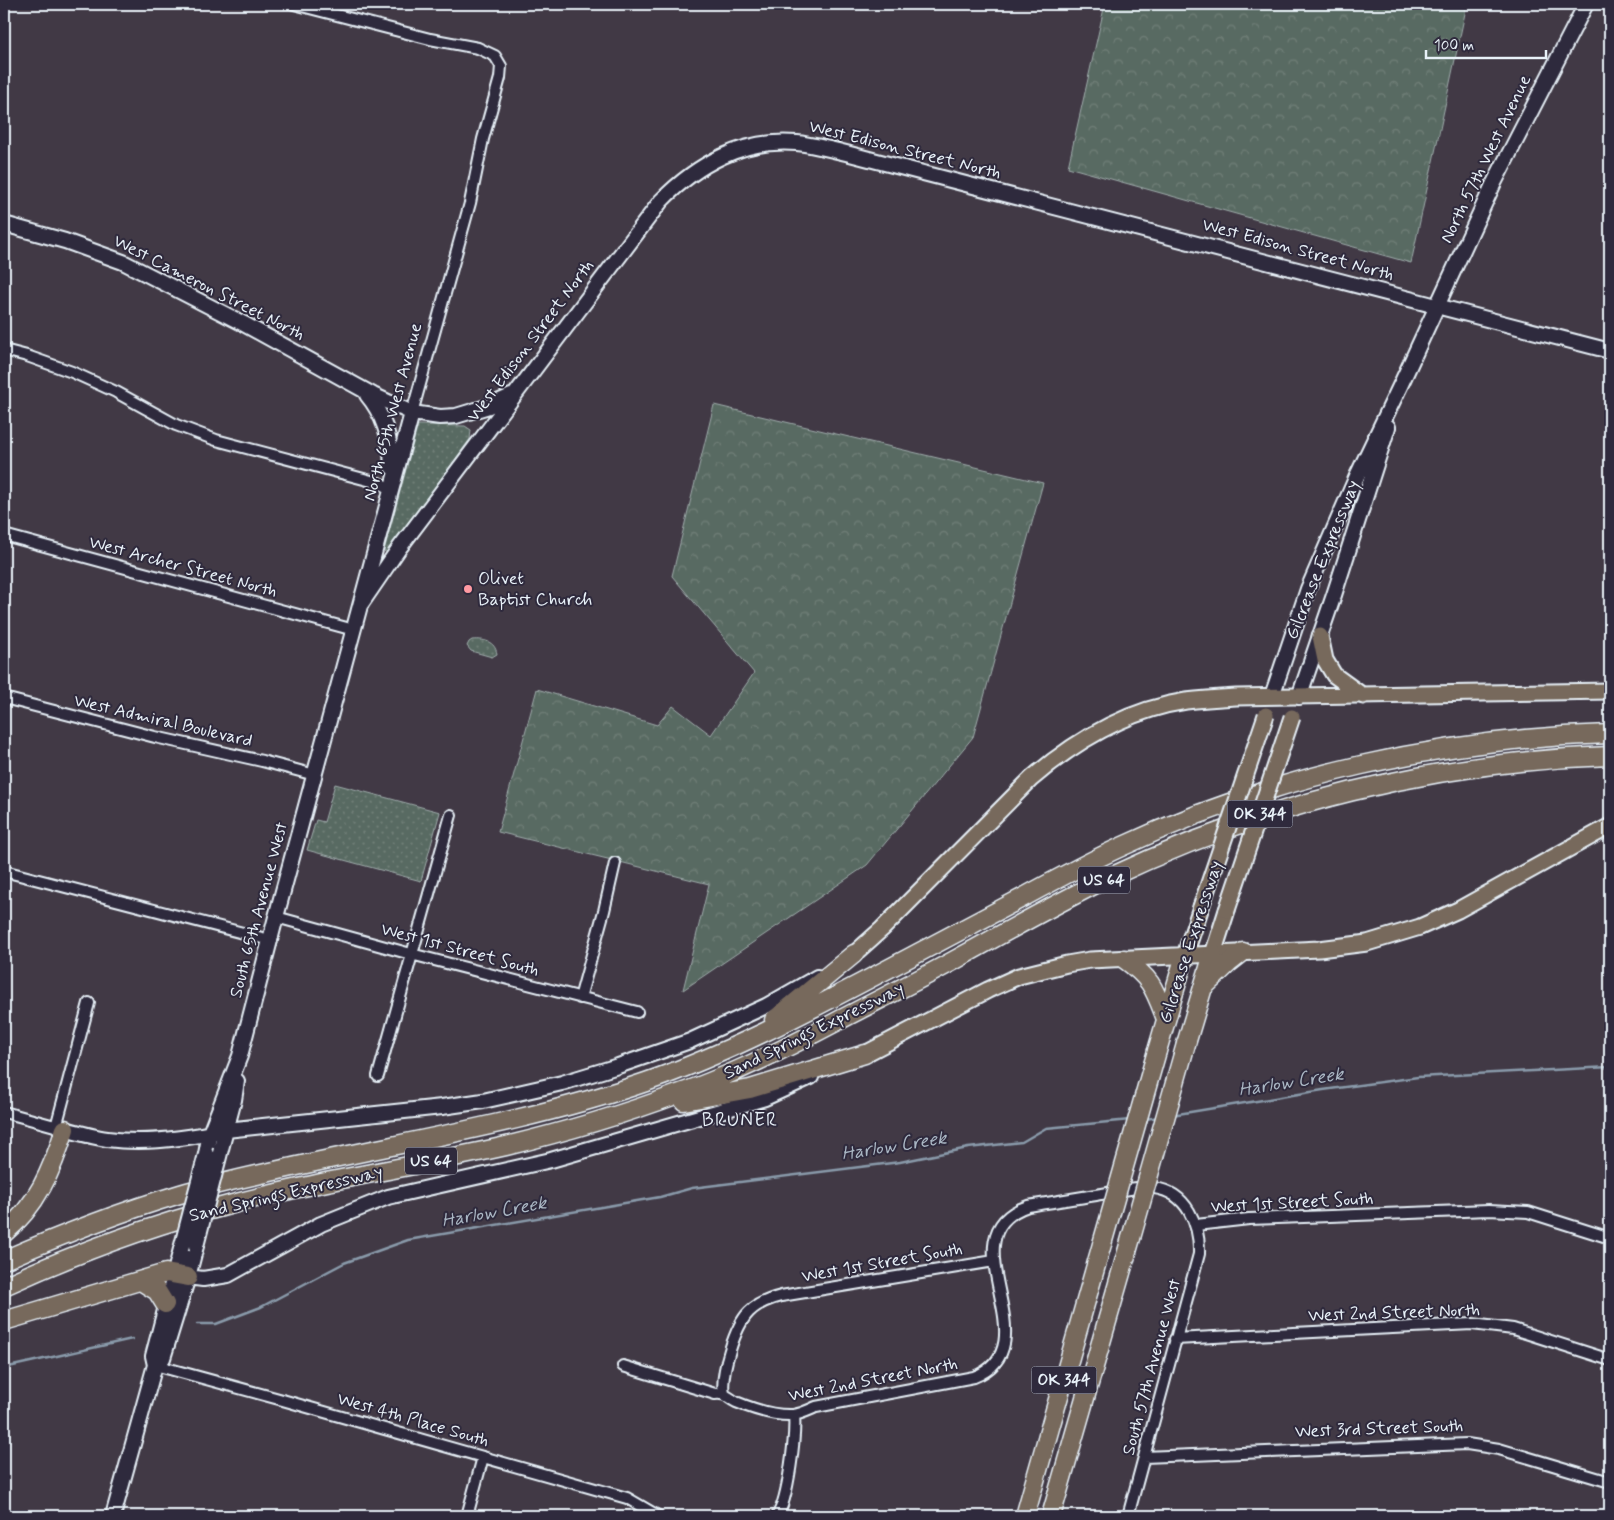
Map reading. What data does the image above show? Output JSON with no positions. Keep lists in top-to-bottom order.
{
  "streets": {
    "highway": [
      "Gilcrease Expressway",
      "OK 344",
      "US 64",
      "Sand Springs Expressway"
    ],
    "street": [
      "West Edison Street North",
      "North 57th West Avenue",
      "West Cameron Street North",
      "North 65th West Avenue",
      "West Archer Street North",
      "West Admiral Boulevard",
      "South 65th Avenue West",
      "West 1st Street South",
      "West 2nd Street North",
      "South 57th Avenue West",
      "West 4th Place South",
      "West 3rd Street South"
    ]
  },
  "crossings": [
    ["West Edison Street North", "North 57th West Avenue"],
    ["West Edison Street North", "West Cameron Street North"],
    ["West Edison Street North", "North 65th West Avenue"],
    ["West Edison Street North", "Gilcrease Expressway"],
    ["North 57th West Avenue", "Gilcrease Expressway"],
    ["West Cameron Street North", "North 65th West Avenue"],
    ["North 65th West Avenue", "West Archer Street North"],
    ["North 65th West Avenue", "West Admiral Boulevard"],
    ["North 65th West Avenue", "South 65th Avenue West"],
    ["West Admiral Boulevard", "South 65th Avenue West"],
    ["South 65th Avenue West", "West 1st Street South"],
    ["South 65th Avenue West", "West 4th Place South"],
    ["West 1st Street South", "West 2nd Street North"],
    ["West 1st Street South", "South 57th Avenue West"],
    ["West 2nd Street North", "South 57th Avenue West"],
    ["South 57th Avenue West", "West 3rd Street South"]
  ],
  "districts": ["BRUNER"],
  "water": ["Harlow Creek"],
  "places": ["Olivet Baptist Church"],
  "scale_bar": "100 m"
}
